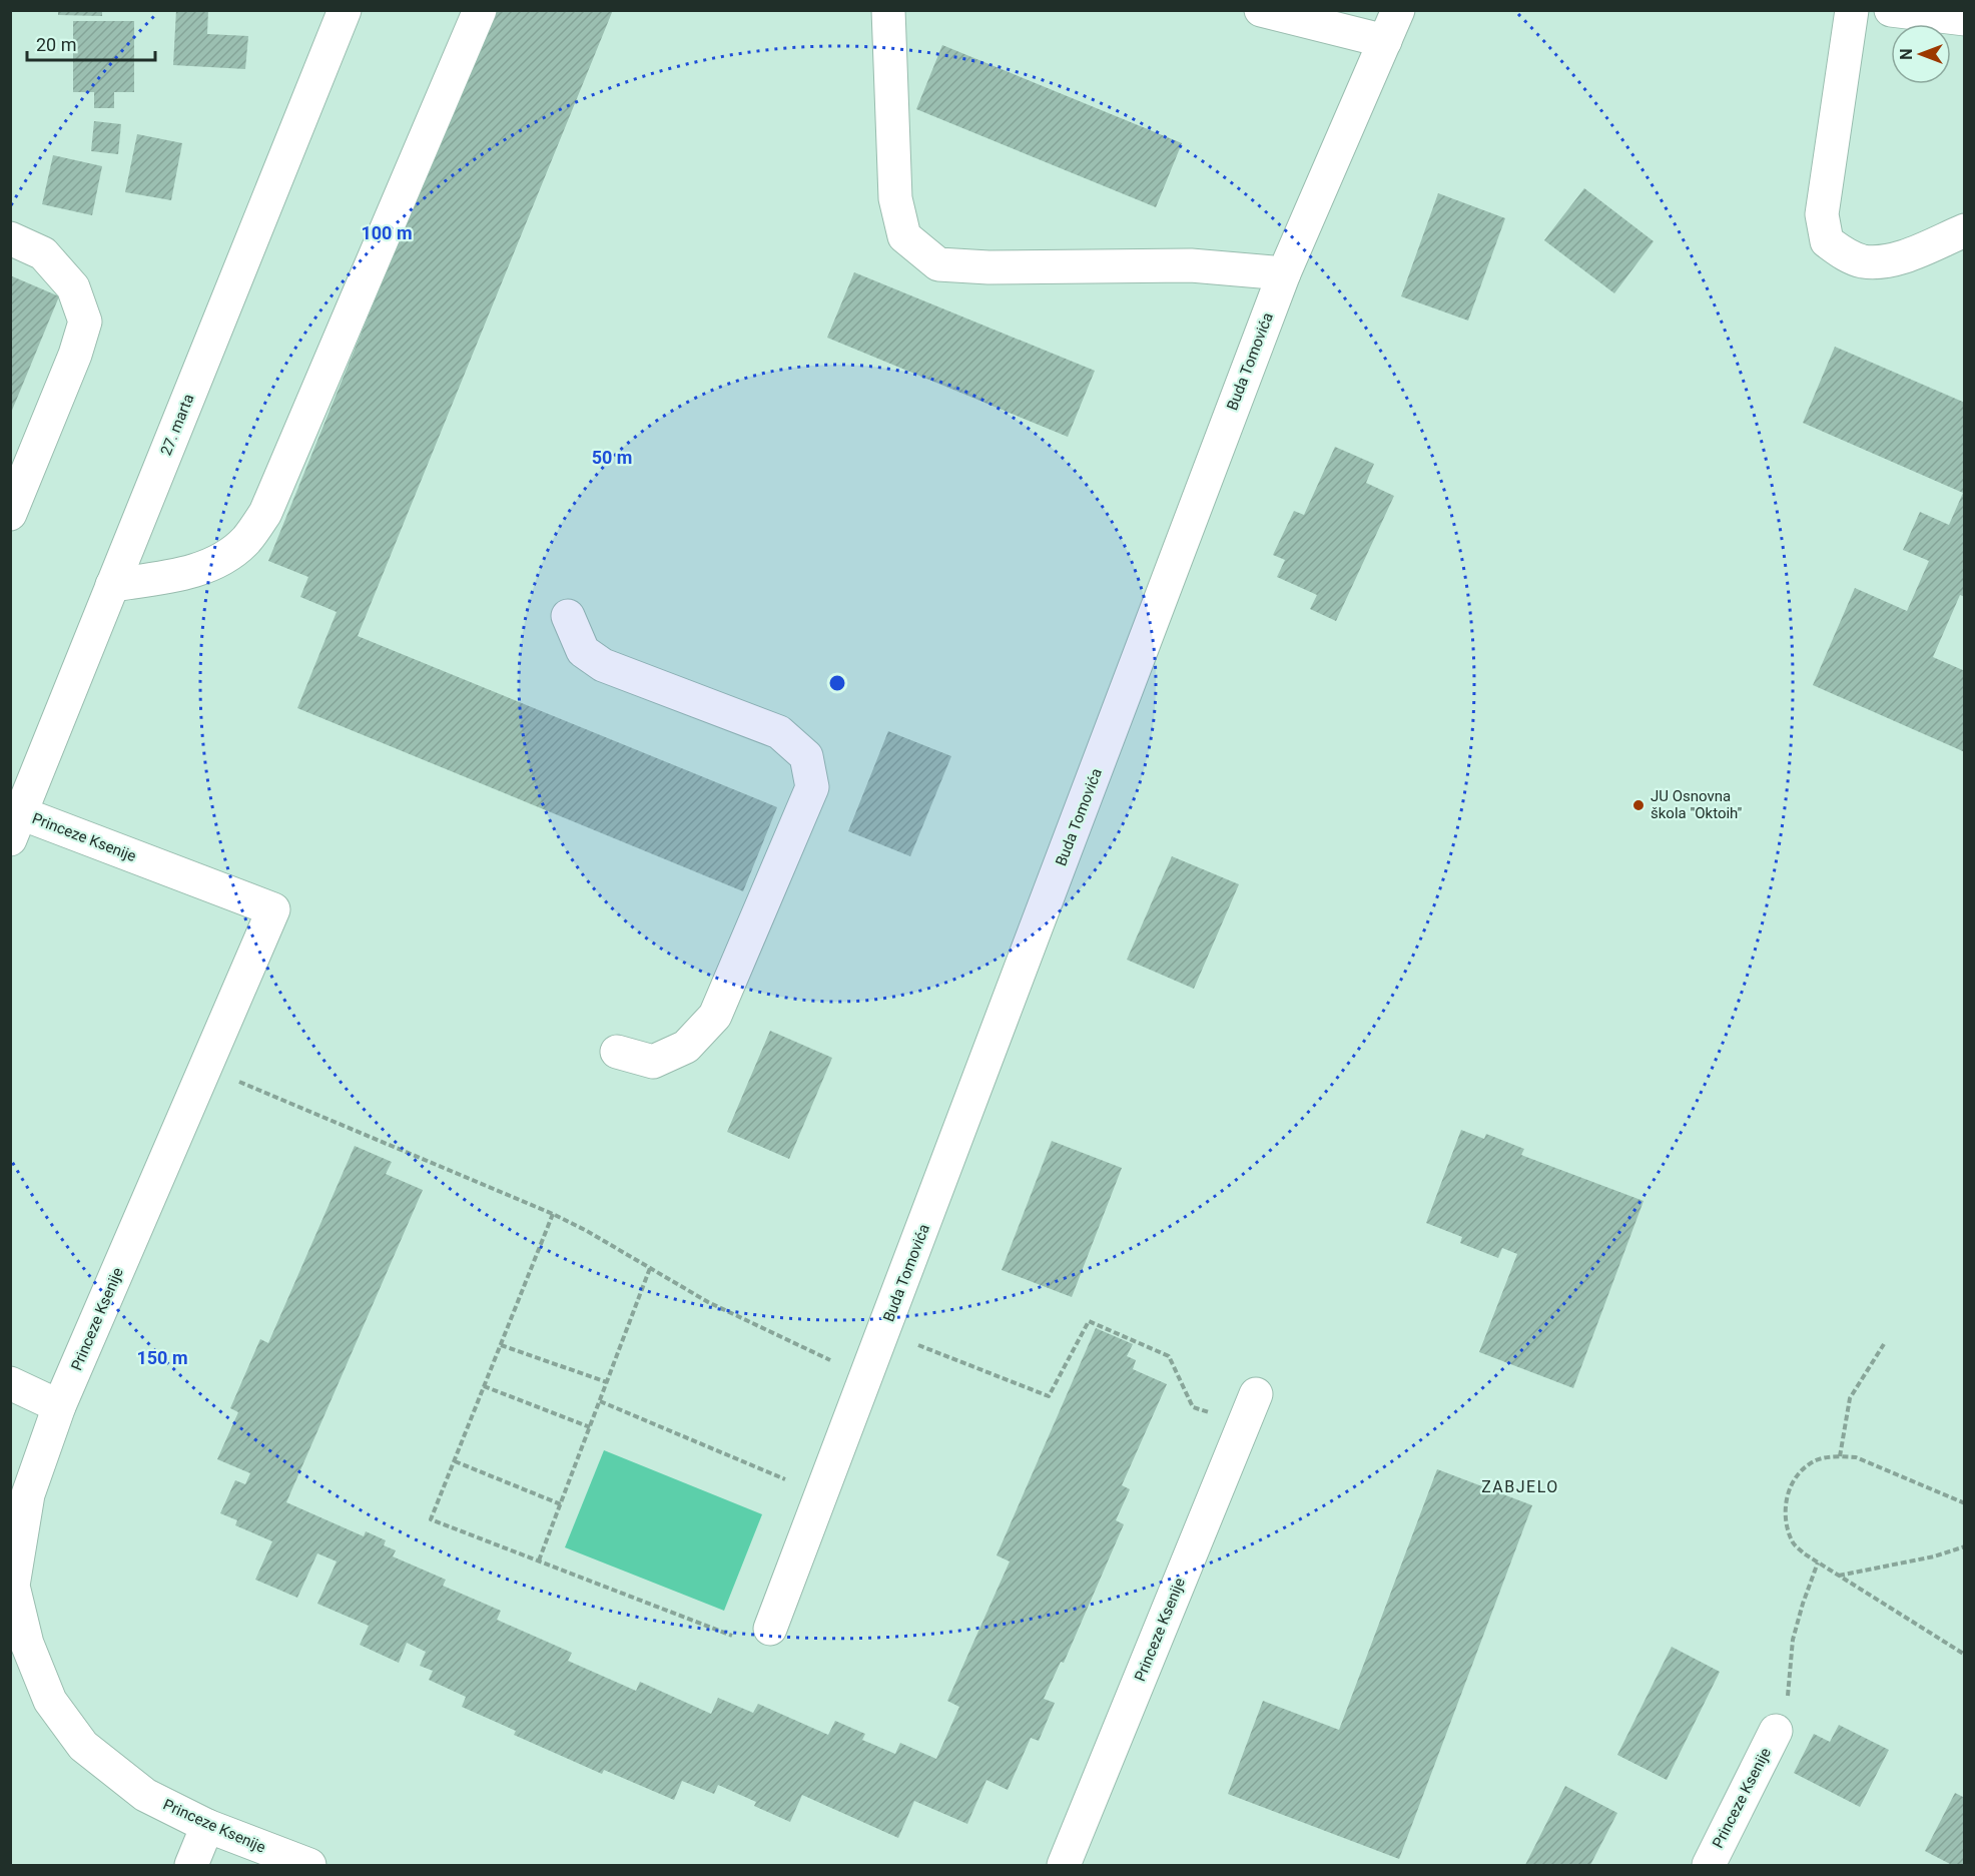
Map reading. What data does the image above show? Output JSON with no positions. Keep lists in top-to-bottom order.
{
  "streets": {
    "street": ["Buda Tomovića", "27. marta", "Princeze Ksenije"]
  },
  "crossings": [
    ["27. marta", "Princeze Ksenije"]
  ],
  "districts": ["ZABJELO"],
  "places": ["JU Osnovna škola \"Oktoih\""],
  "scale_bar": "20 m",
  "north": "left",
  "rings": ["100 m", "50 m", "150 m"]
}
